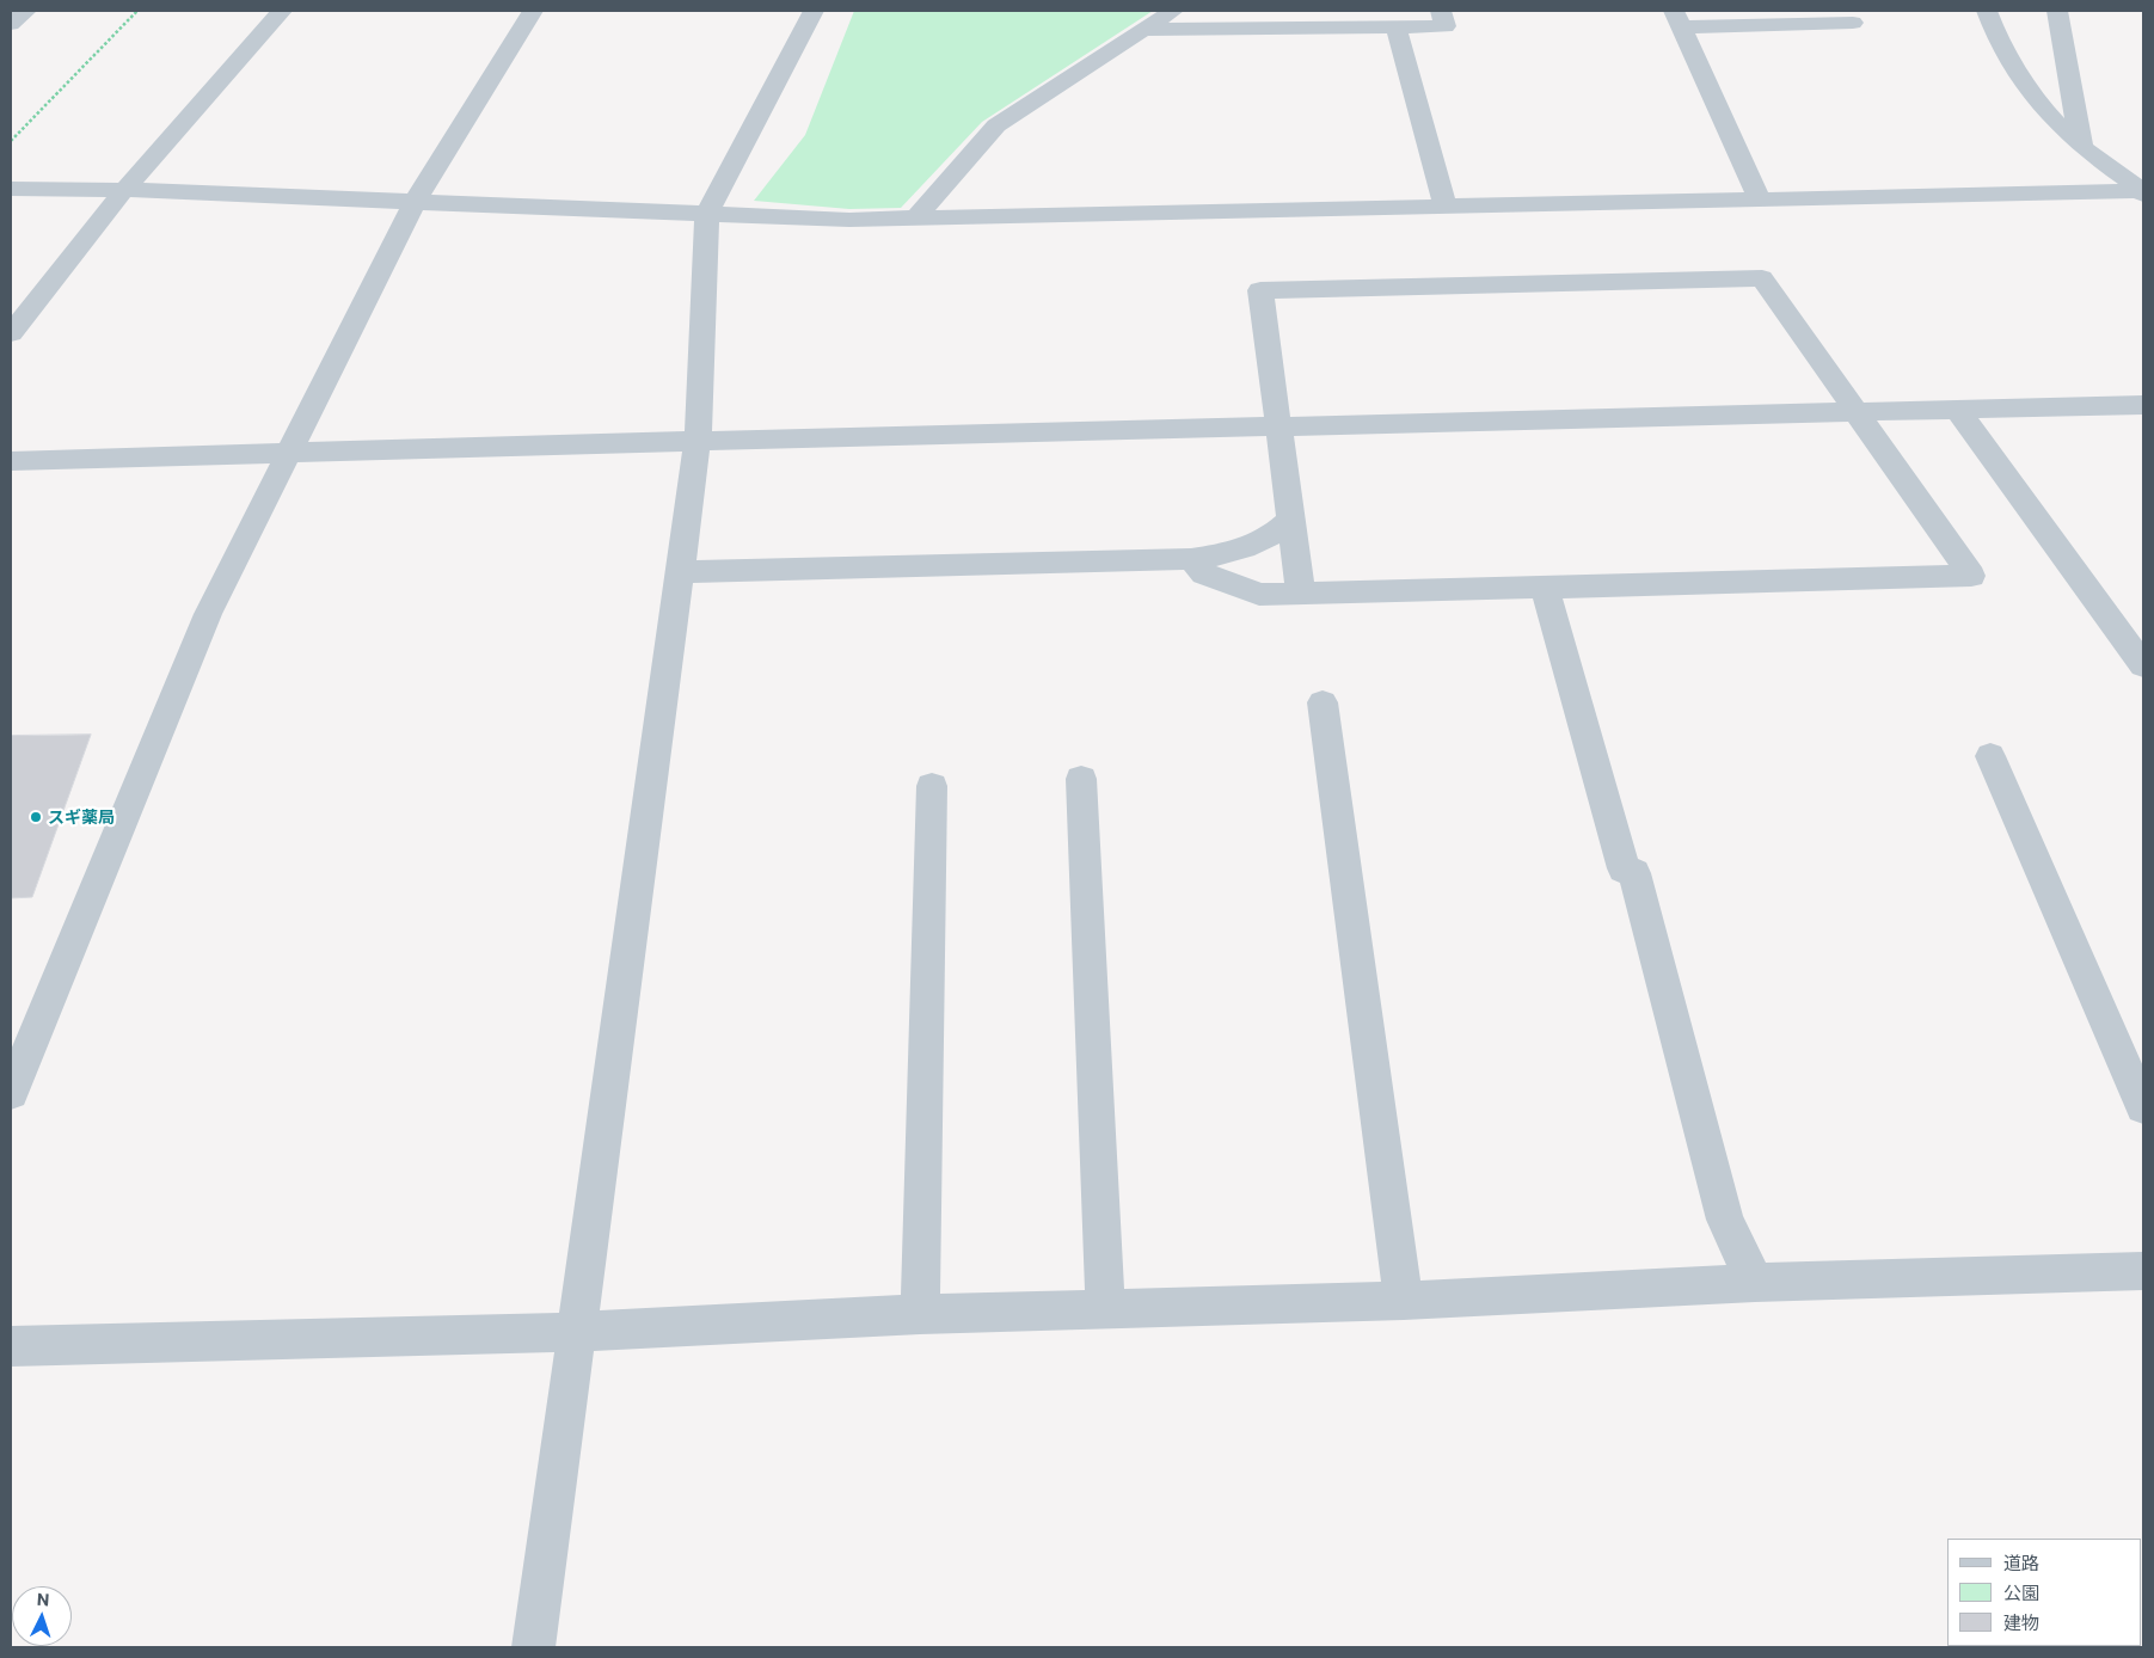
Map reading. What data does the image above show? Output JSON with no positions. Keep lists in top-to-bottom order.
{
  "places": ["スギ薬局"],
  "legend": ["道路", "公園", "建物"],
  "north": "top"
}
